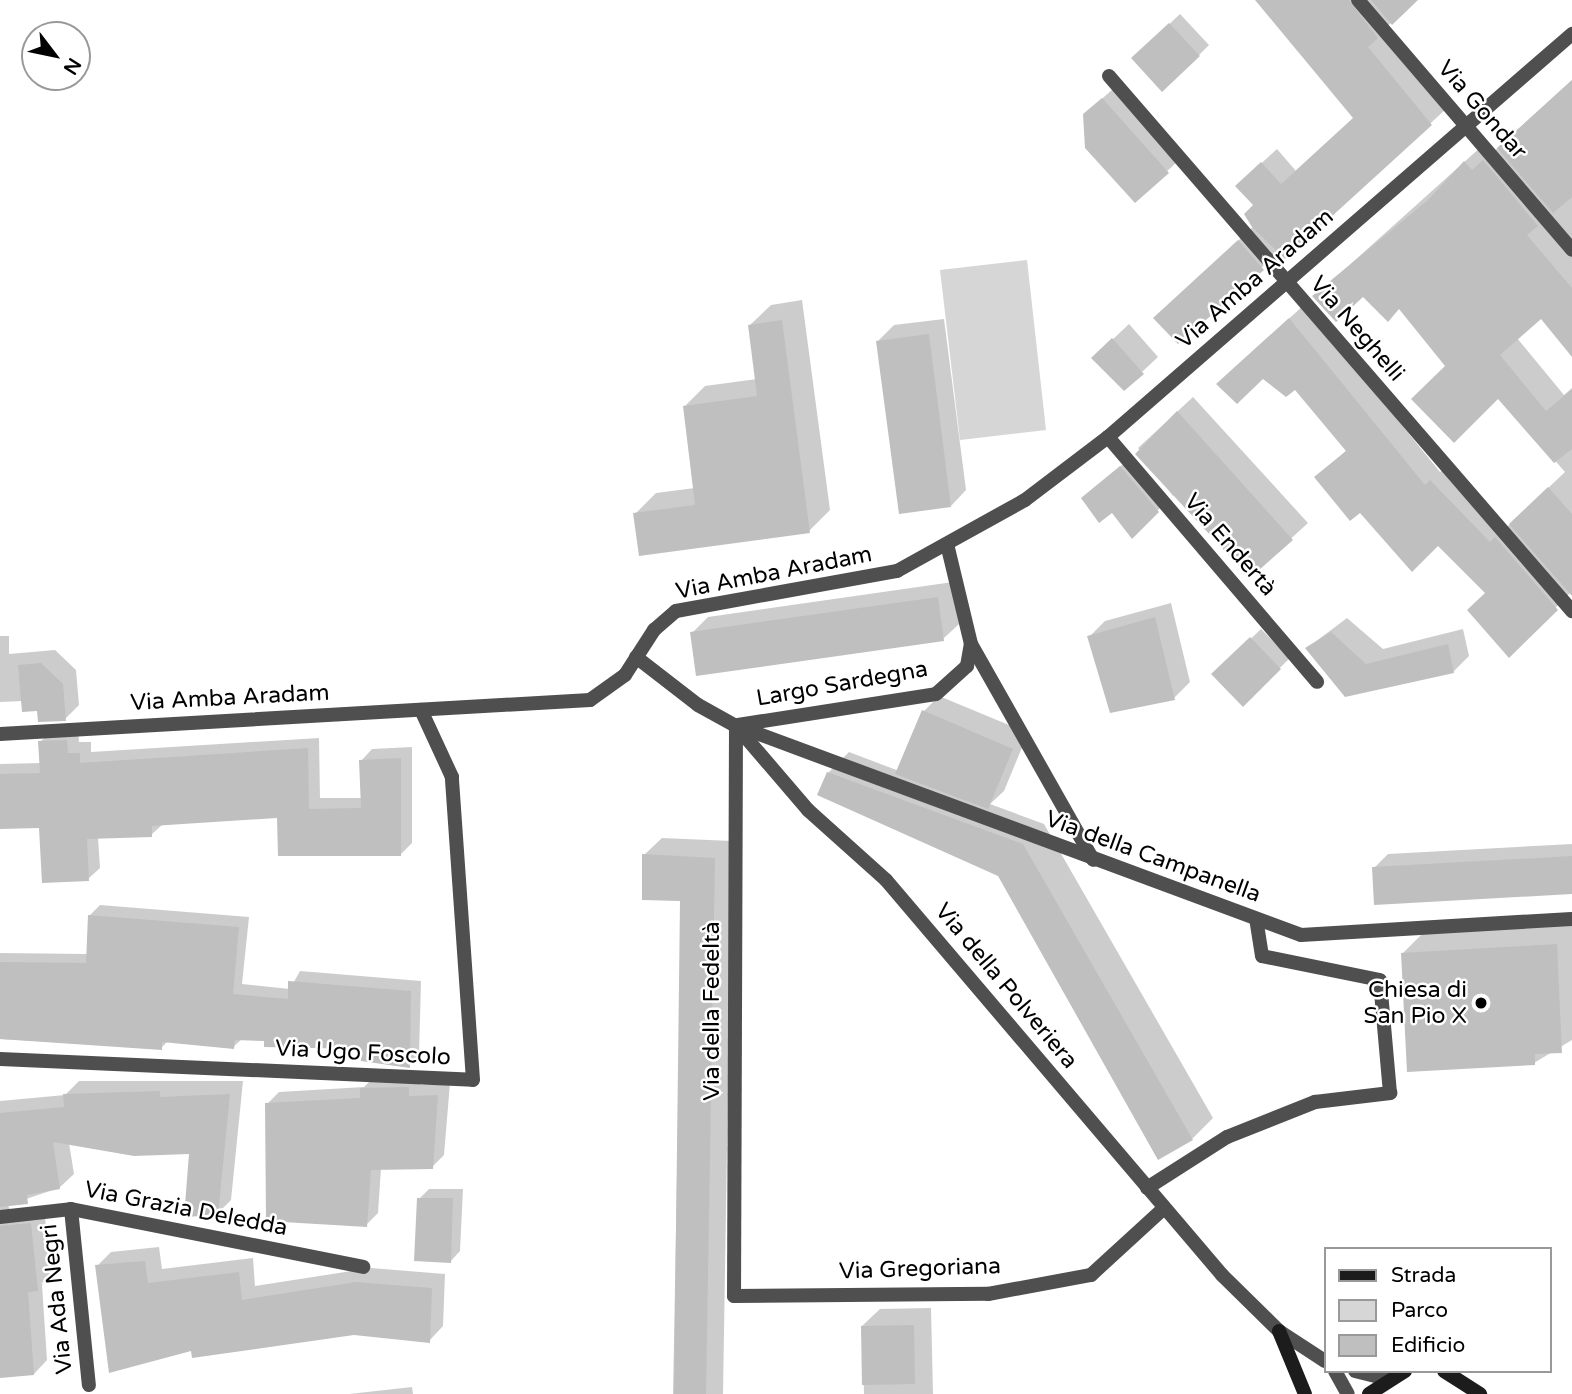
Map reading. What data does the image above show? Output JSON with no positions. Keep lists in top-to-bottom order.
{
  "streets": {
    "street": [
      "Via Gondar",
      "Via Amba Aradam",
      "Via Neghelli",
      "Via Endertà",
      "Largo Sardegna",
      "Via della Campanella",
      "Via della Polveriera",
      "Via della Fedeltà",
      "Via Ugo Foscolo",
      "Via Grazia Deledda",
      "Via Gregoriana",
      "Via Ada Negri"
    ]
  },
  "crossings": [
    ["Via Gondar", "Via Amba Aradam"],
    ["Via Amba Aradam", "Via Neghelli"],
    ["Via Amba Aradam", "Via Endertà"],
    ["Via Amba Aradam", "Via della Polveriera"],
    ["Via Amba Aradam", "Via Ugo Foscolo"],
    ["Largo Sardegna", "Via della Campanella"],
    ["Largo Sardegna", "Via della Polveriera"],
    ["Largo Sardegna", "Via della Fedeltà"],
    ["Via della Campanella", "Via della Polveriera"],
    ["Via della Campanella", "Via della Fedeltà"],
    ["Via della Polveriera", "Via della Fedeltà"],
    ["Via della Polveriera", "Via Gregoriana"],
    ["Via della Fedeltà", "Via Gregoriana"],
    ["Via Grazia Deledda", "Via Ada Negri"]
  ],
  "places": ["Chiesa di San Pio X"],
  "legend": ["Strada", "Parco", "Edificio"],
  "north": "bottom right"
}
